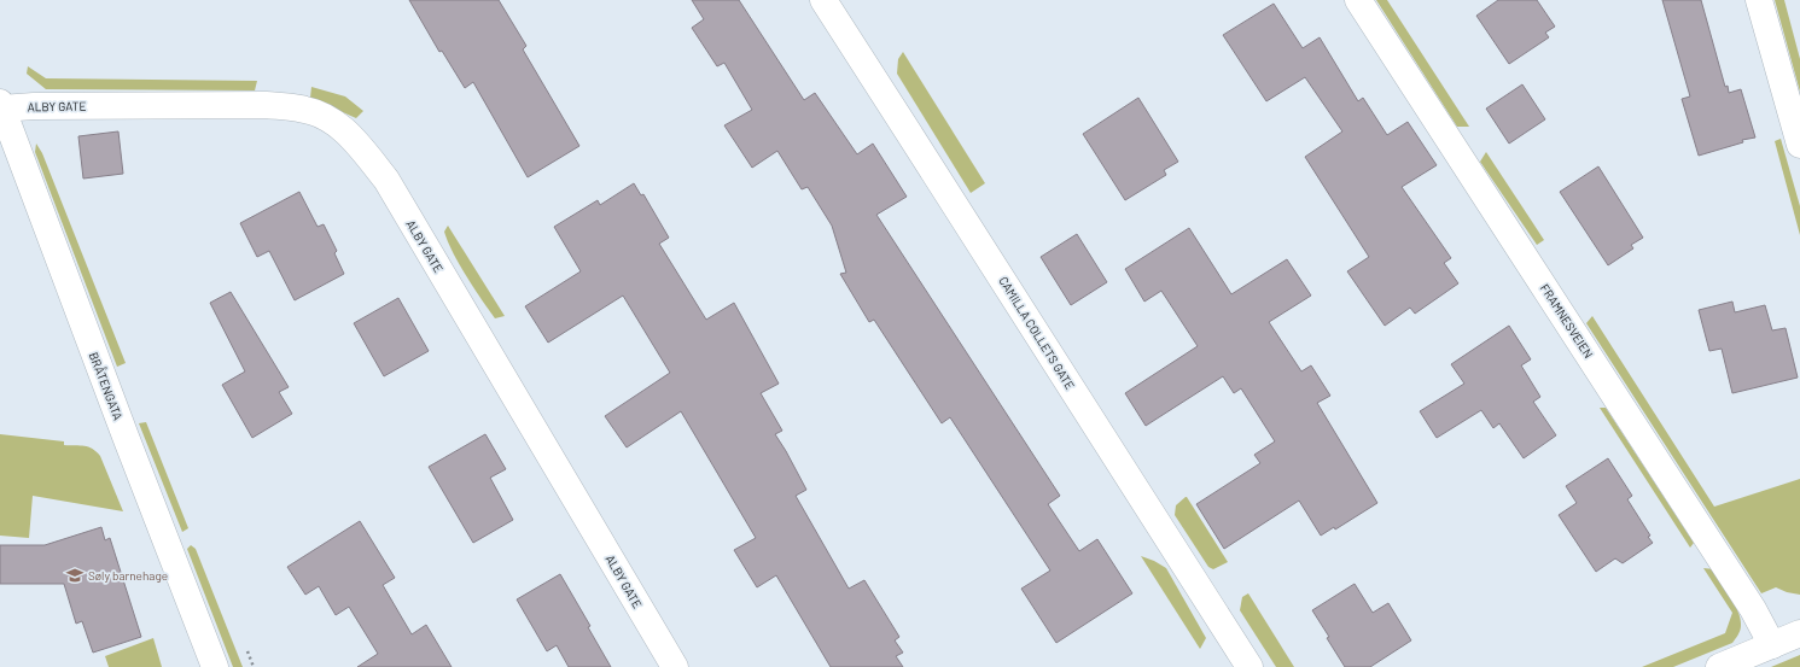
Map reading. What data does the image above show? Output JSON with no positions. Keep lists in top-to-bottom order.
{
  "streets": {
    "street": [
      "ALBY GATE",
      "FRAMNESVEIEN",
      "CAMILLA COLLETS GATE",
      "BRÅTENGATA"
    ]
  },
  "crossings": [
    ["ALBY GATE", "BRÅTENGATA"]
  ],
  "places": {
    "school or university": ["Søly barnehage"]
  }
}
